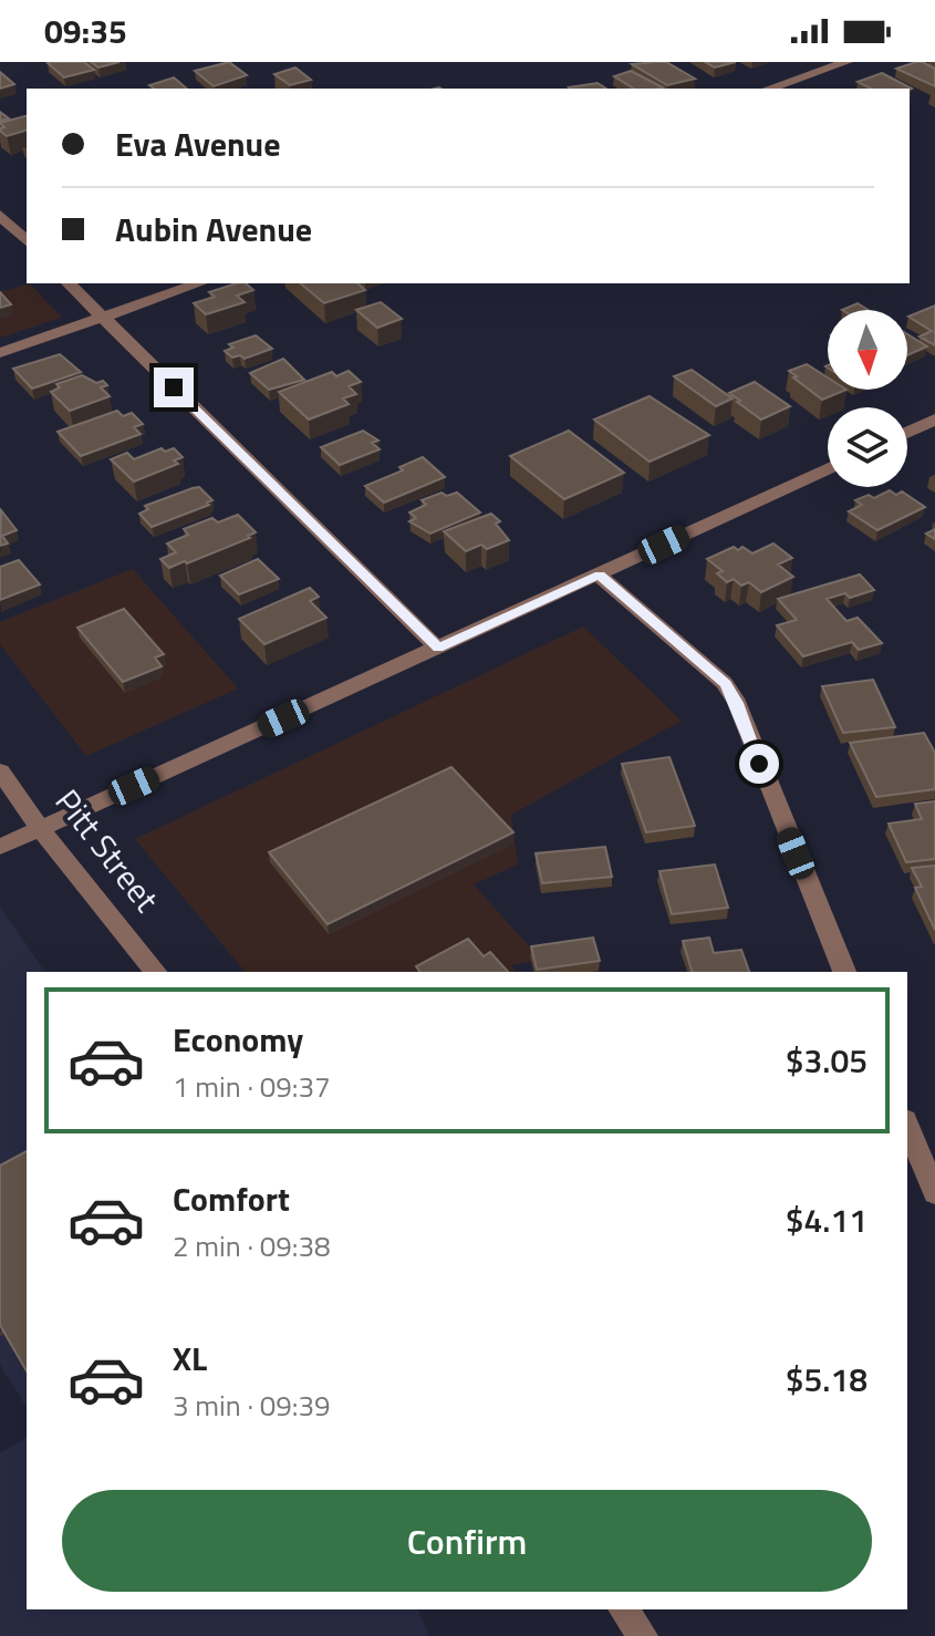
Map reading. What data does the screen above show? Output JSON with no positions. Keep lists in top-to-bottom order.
{
  "streets": {
    "street": ["Pitt Street"]
  },
  "north": "bottom",
  "page": {
    "status": "09:35",
    "banner": ["Eva Avenue", "Aubin Avenue"],
    "list": [
      {
        "name": "Economy",
        "note": "1 min · 09:37",
        "value": "$3.05"
      },
      {
        "name": "Comfort",
        "note": "2 min · 09:38",
        "value": "$4.11"
      },
      {
        "name": "XL",
        "note": "3 min · 09:39",
        "value": "$5.18"
      }
    ],
    "buttons": "Confirm"
  }
}
